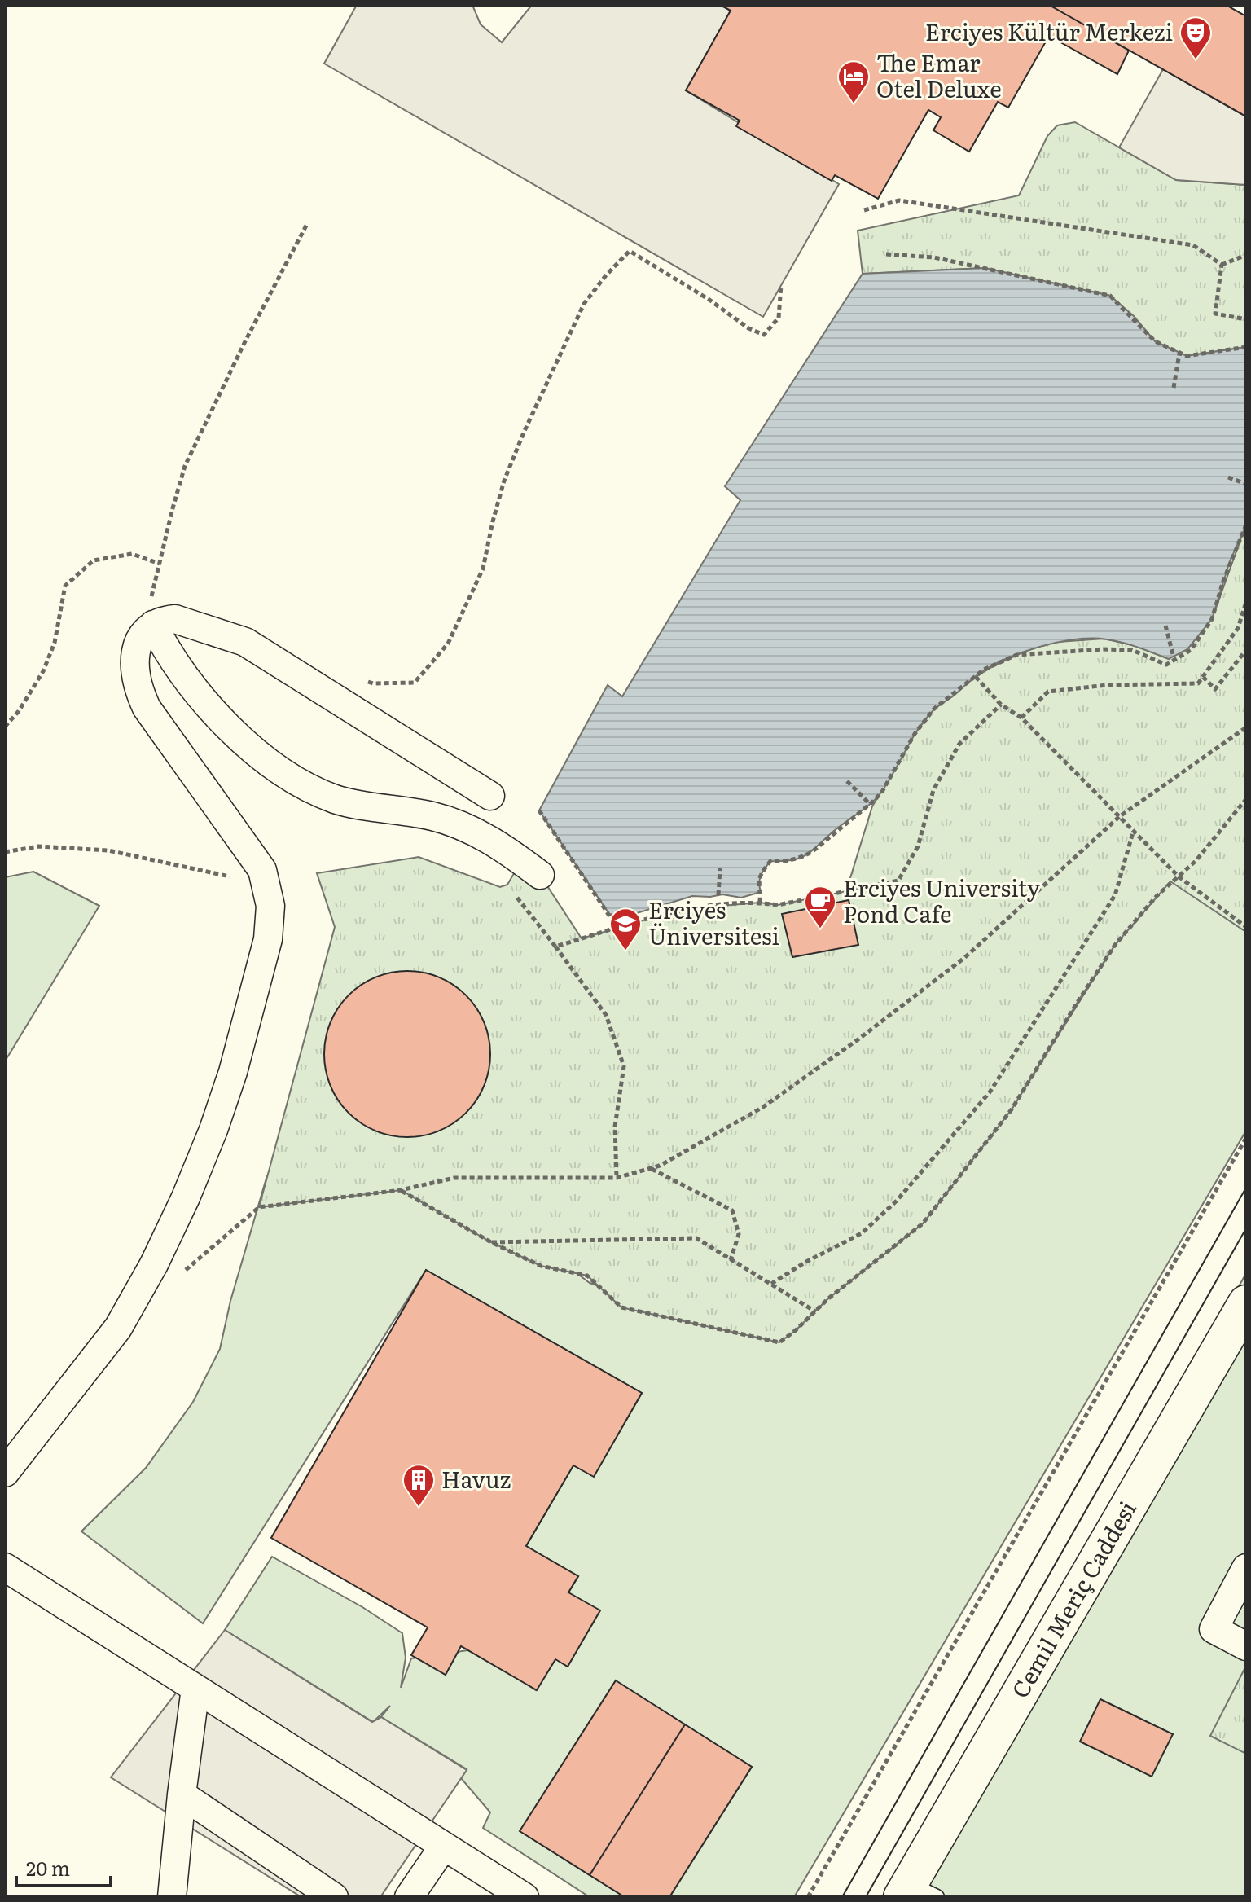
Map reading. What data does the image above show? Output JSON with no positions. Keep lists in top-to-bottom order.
{
  "streets": {
    "street": ["Cemil Meriç Caddesi"]
  },
  "places": {
    "theatre": ["Erciyes Kültür Merkezi"],
    "hotel": ["The Emar Otel Deluxe"],
    "cafe": ["Erciyes University Pond Cafe"],
    "school or university": ["Erciyes Üniversitesi"],
    "building": ["Havuz"]
  },
  "scale_bar": "20 m"
}
